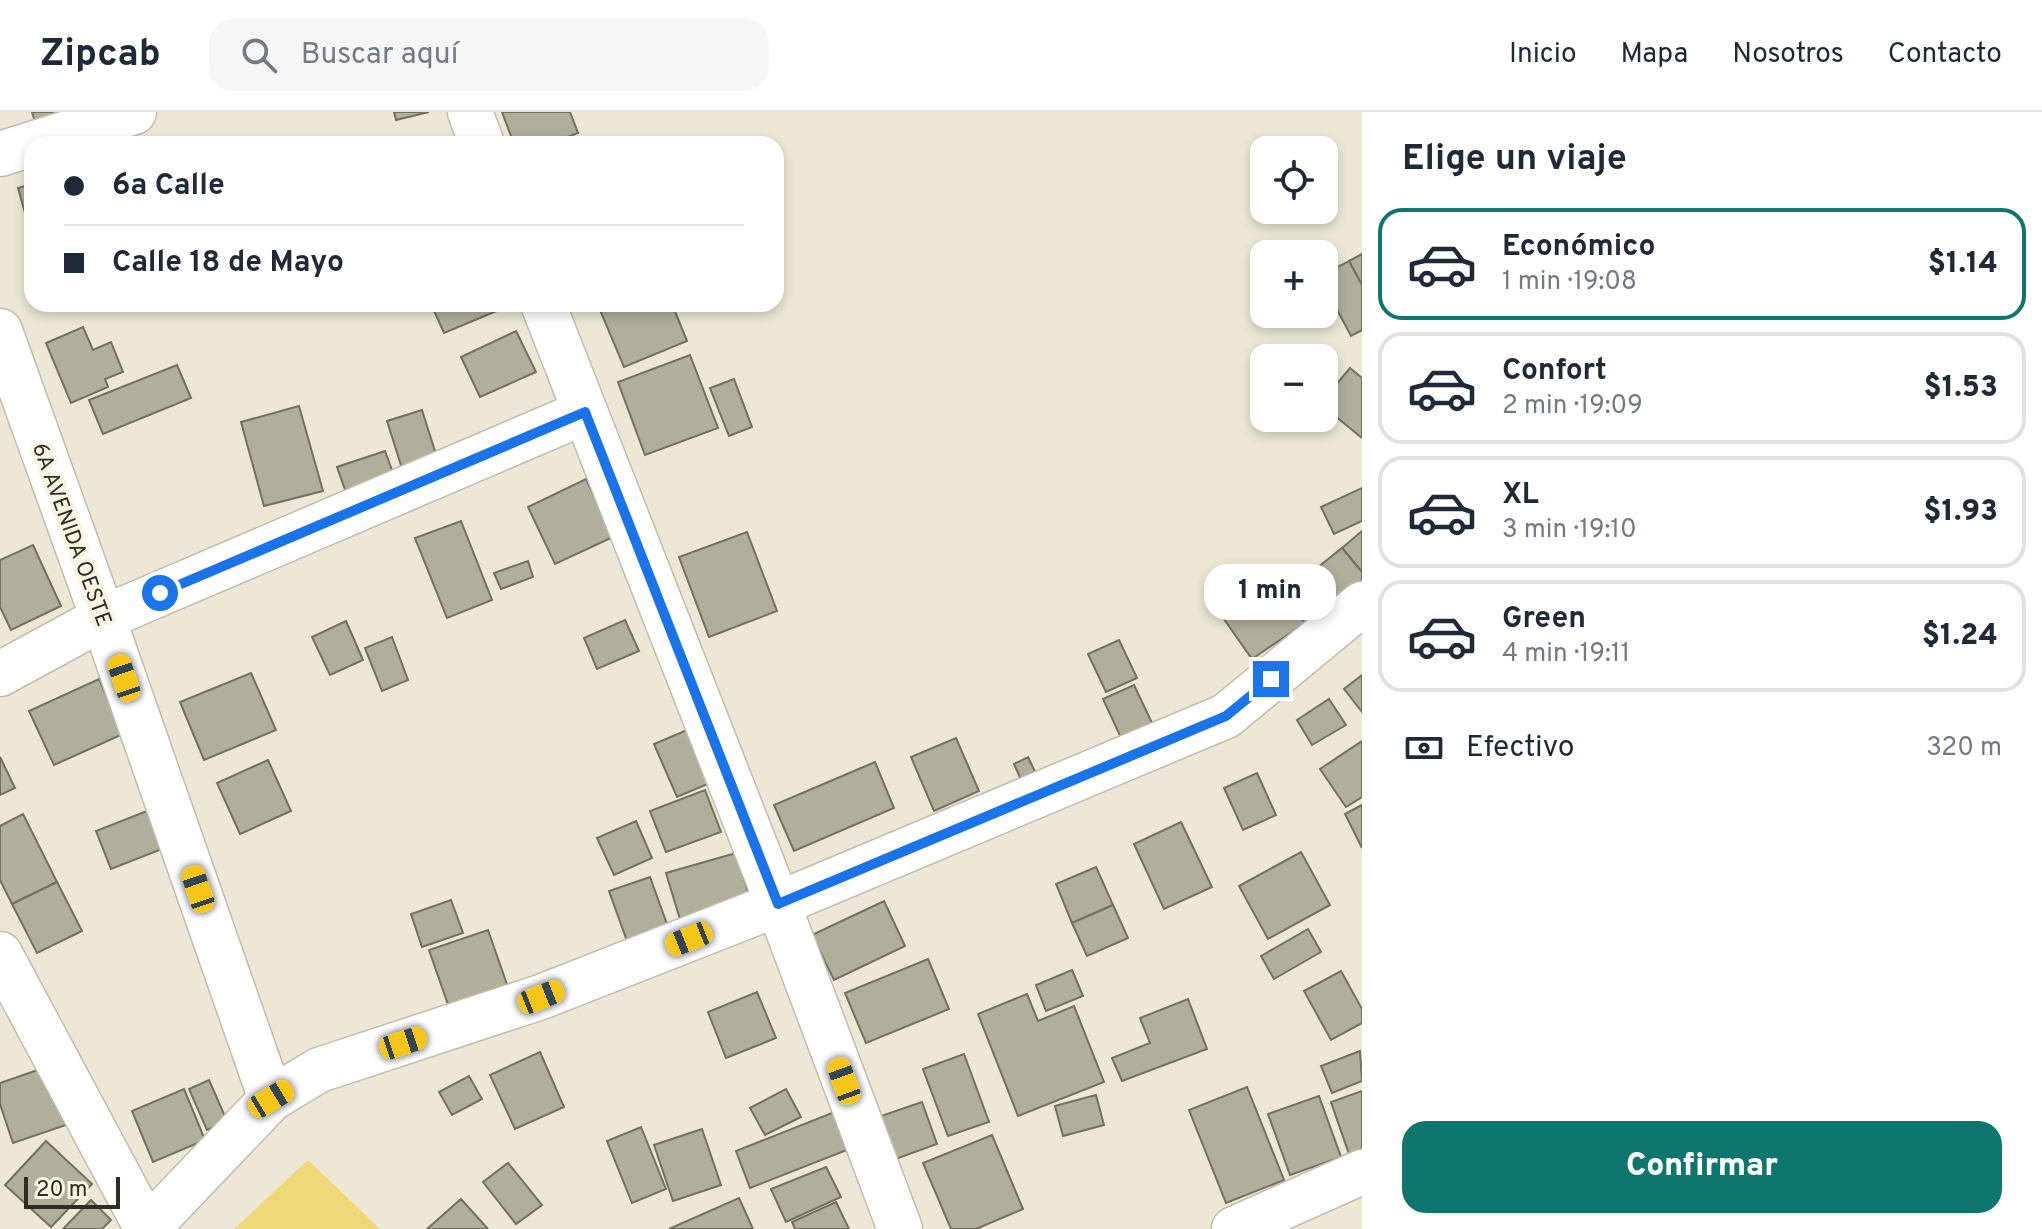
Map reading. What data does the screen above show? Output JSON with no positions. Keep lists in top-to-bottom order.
{
  "streets": {
    "street": ["6A AVENIDA OESTE"]
  },
  "scale_bar": "20 m",
  "page": {
    "header": "Zipcab",
    "search": "Buscar aquí",
    "nav": [
      "Inicio",
      "Mapa",
      "Nosotros",
      "Contacto"
    ],
    "heading": "Elige un viaje",
    "map_buttons": ["+", "−"],
    "banner": ["6a Calle", "Calle 18 de Mayo"],
    "list": [
      {
        "name": "Económico",
        "note": "1 min · 19:08",
        "value": "$1.14"
      },
      {
        "name": "Confort",
        "note": "2 min · 19:09",
        "value": "$1.53"
      },
      {
        "name": "XL",
        "note": "3 min · 19:10",
        "value": "$1.93"
      },
      {
        "name": "Green",
        "note": "4 min · 19:11",
        "value": "$1.24"
      }
    ],
    "bubble": "1 min",
    "pay": ["Efectivo", "320 m"],
    "buttons": "Confirmar",
    "scale": "20 m"
  }
}
